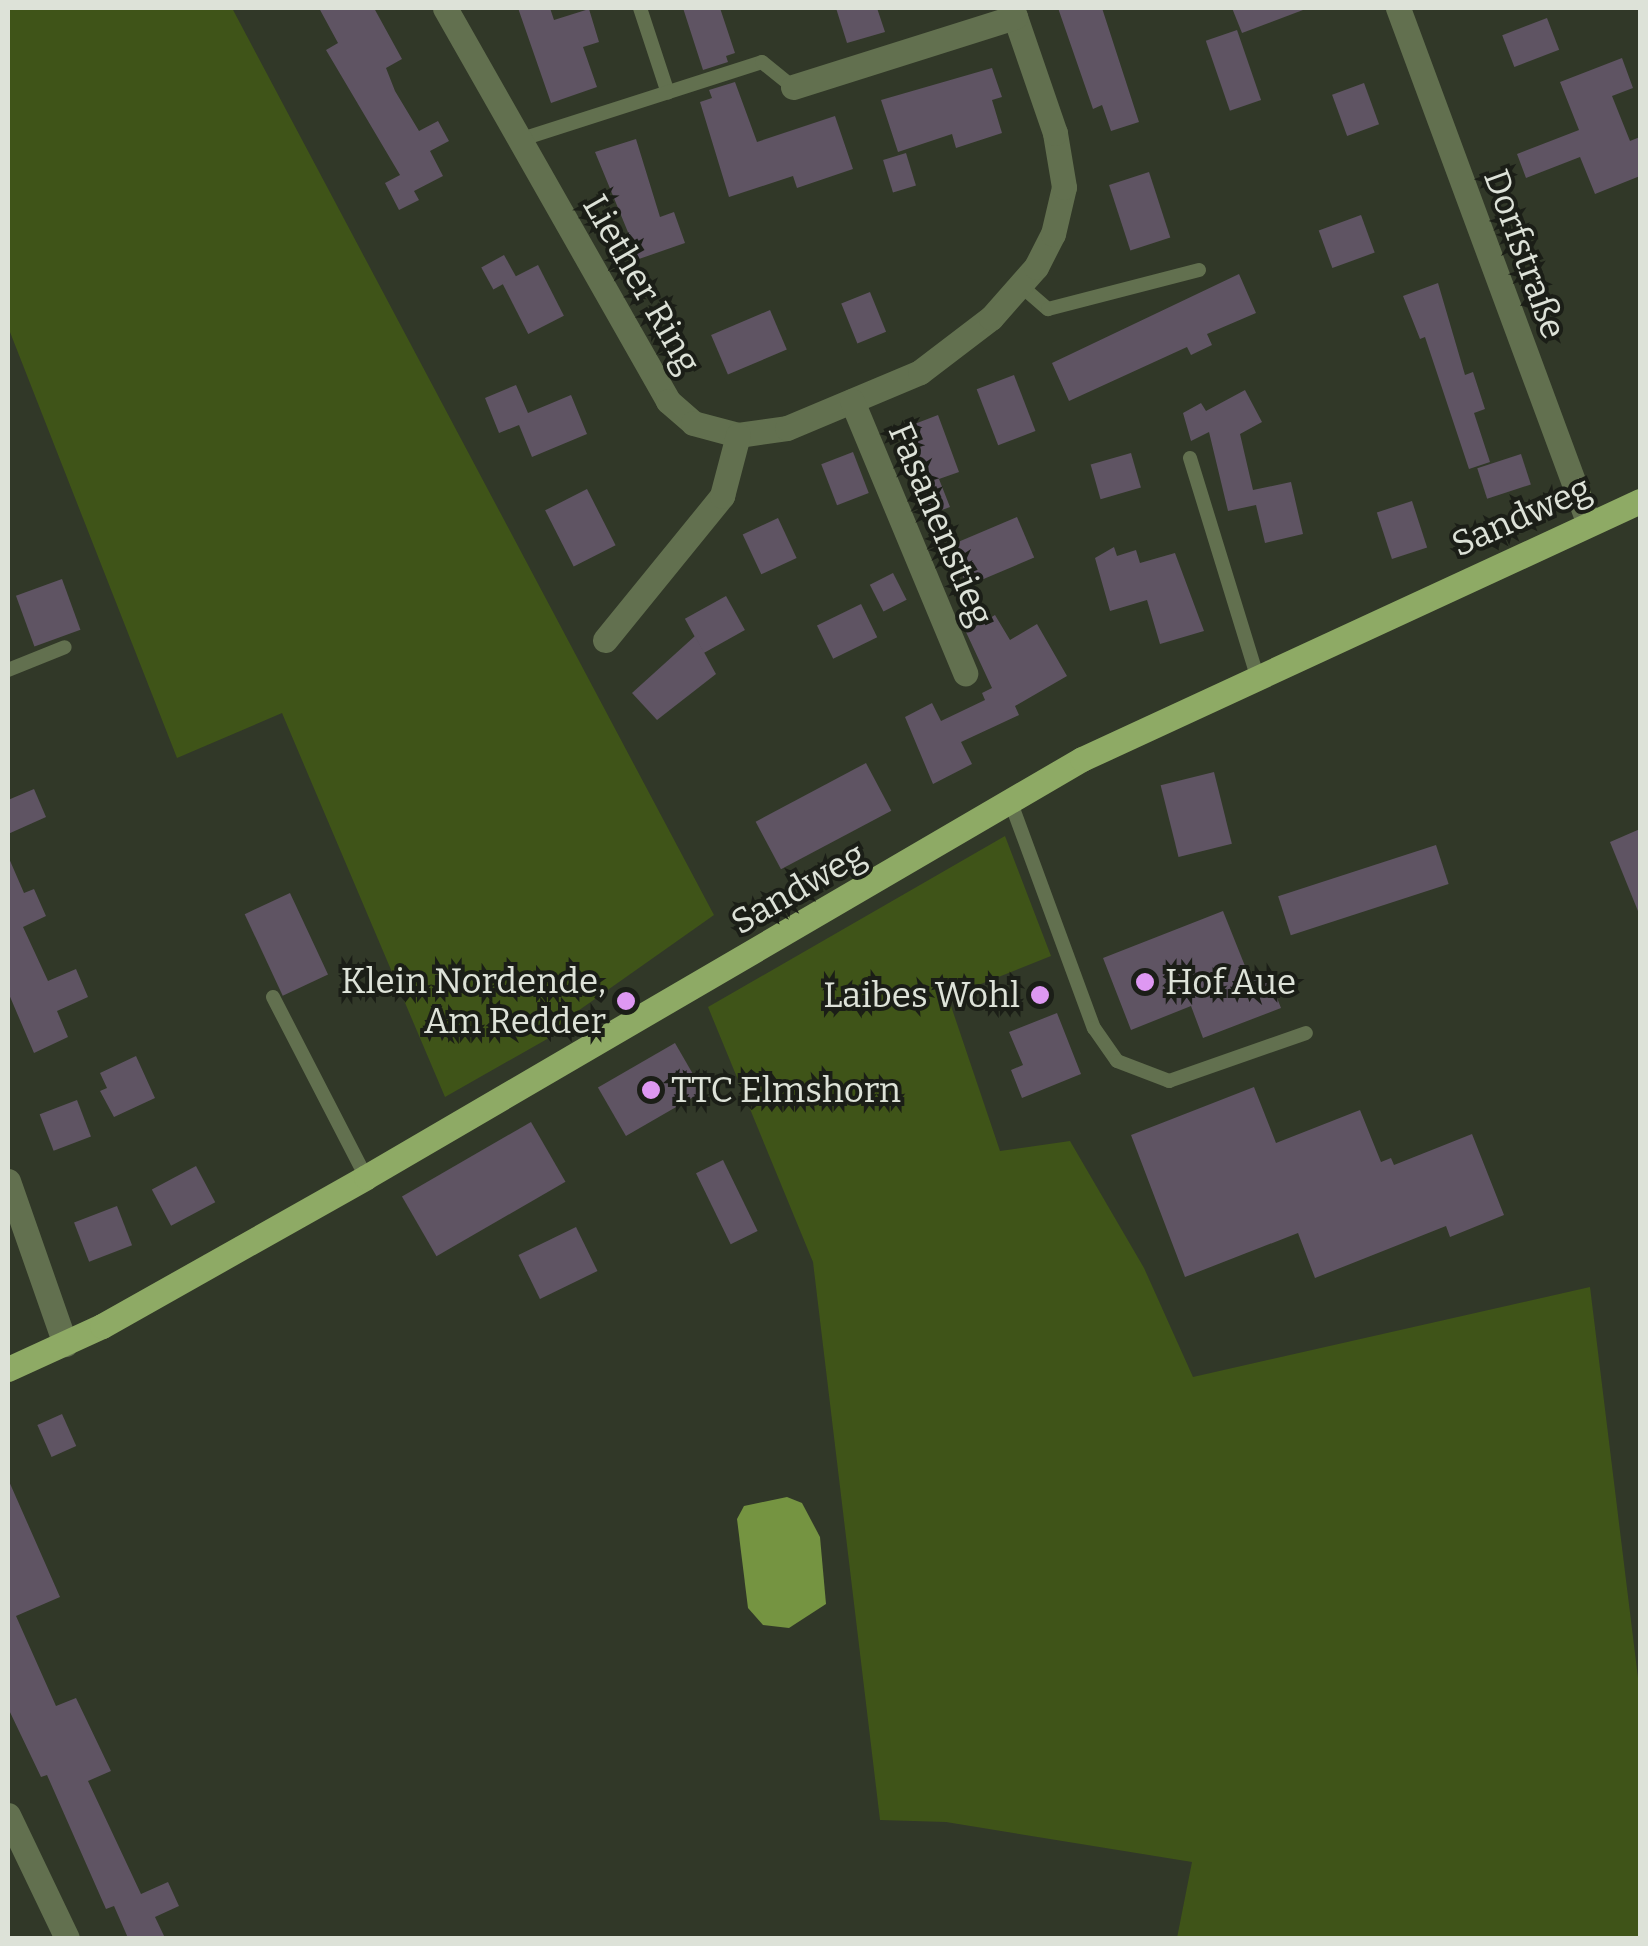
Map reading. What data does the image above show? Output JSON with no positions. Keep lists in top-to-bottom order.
{
  "streets": {
    "main road": ["Sandweg"],
    "street": ["Dorfstraße", "Liether Ring", "Fasanenstieg"]
  },
  "crossings": [
    ["Dorfstraße", "Sandweg"],
    ["Liether Ring", "Fasanenstieg"]
  ],
  "places": [
    "Hof Aue",
    "Laibes Wohl",
    "Klein Nordende, Am Redder",
    "TTC Elmshorn"
  ]
}
